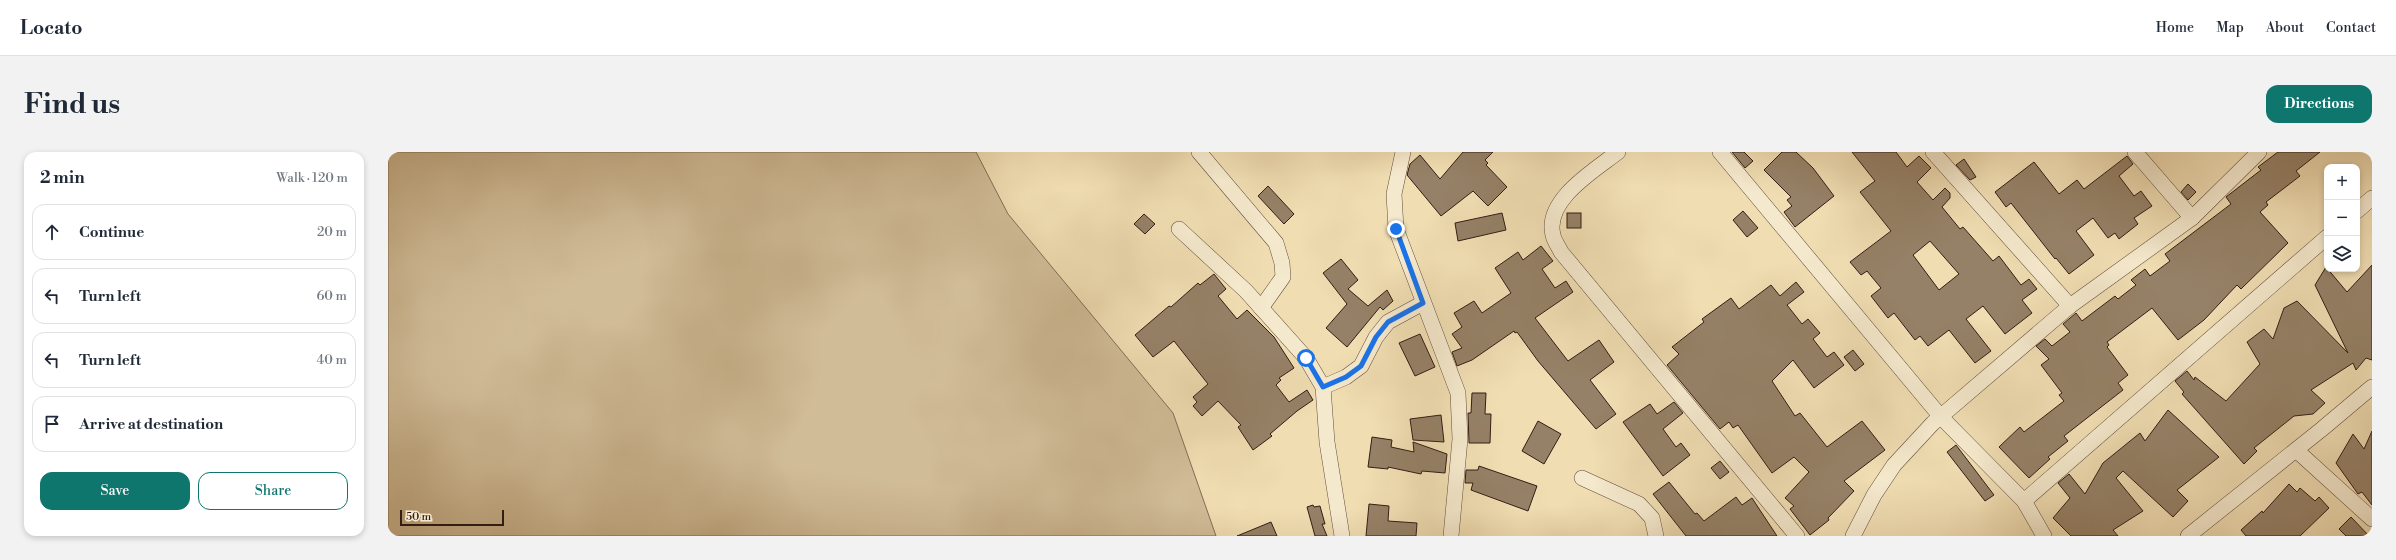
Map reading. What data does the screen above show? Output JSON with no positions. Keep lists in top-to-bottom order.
{
  "scale_bar": "50 m",
  "page": {
    "header": "Locato",
    "nav": [
      "Home",
      "Map",
      "About",
      "Contact"
    ],
    "buttons": [
      "Directions",
      ["Save", "Share"]
    ],
    "title": "Find us",
    "heading": ["2 min", "Walk · 120 m"],
    "map_buttons": ["+", "−"],
    "list": [
      ["Continue", "20 m"],
      ["Turn left", "60 m"],
      ["Turn left", "40 m"],
      "Arrive at destination"
    ],
    "scale": "50 m"
  }
}
